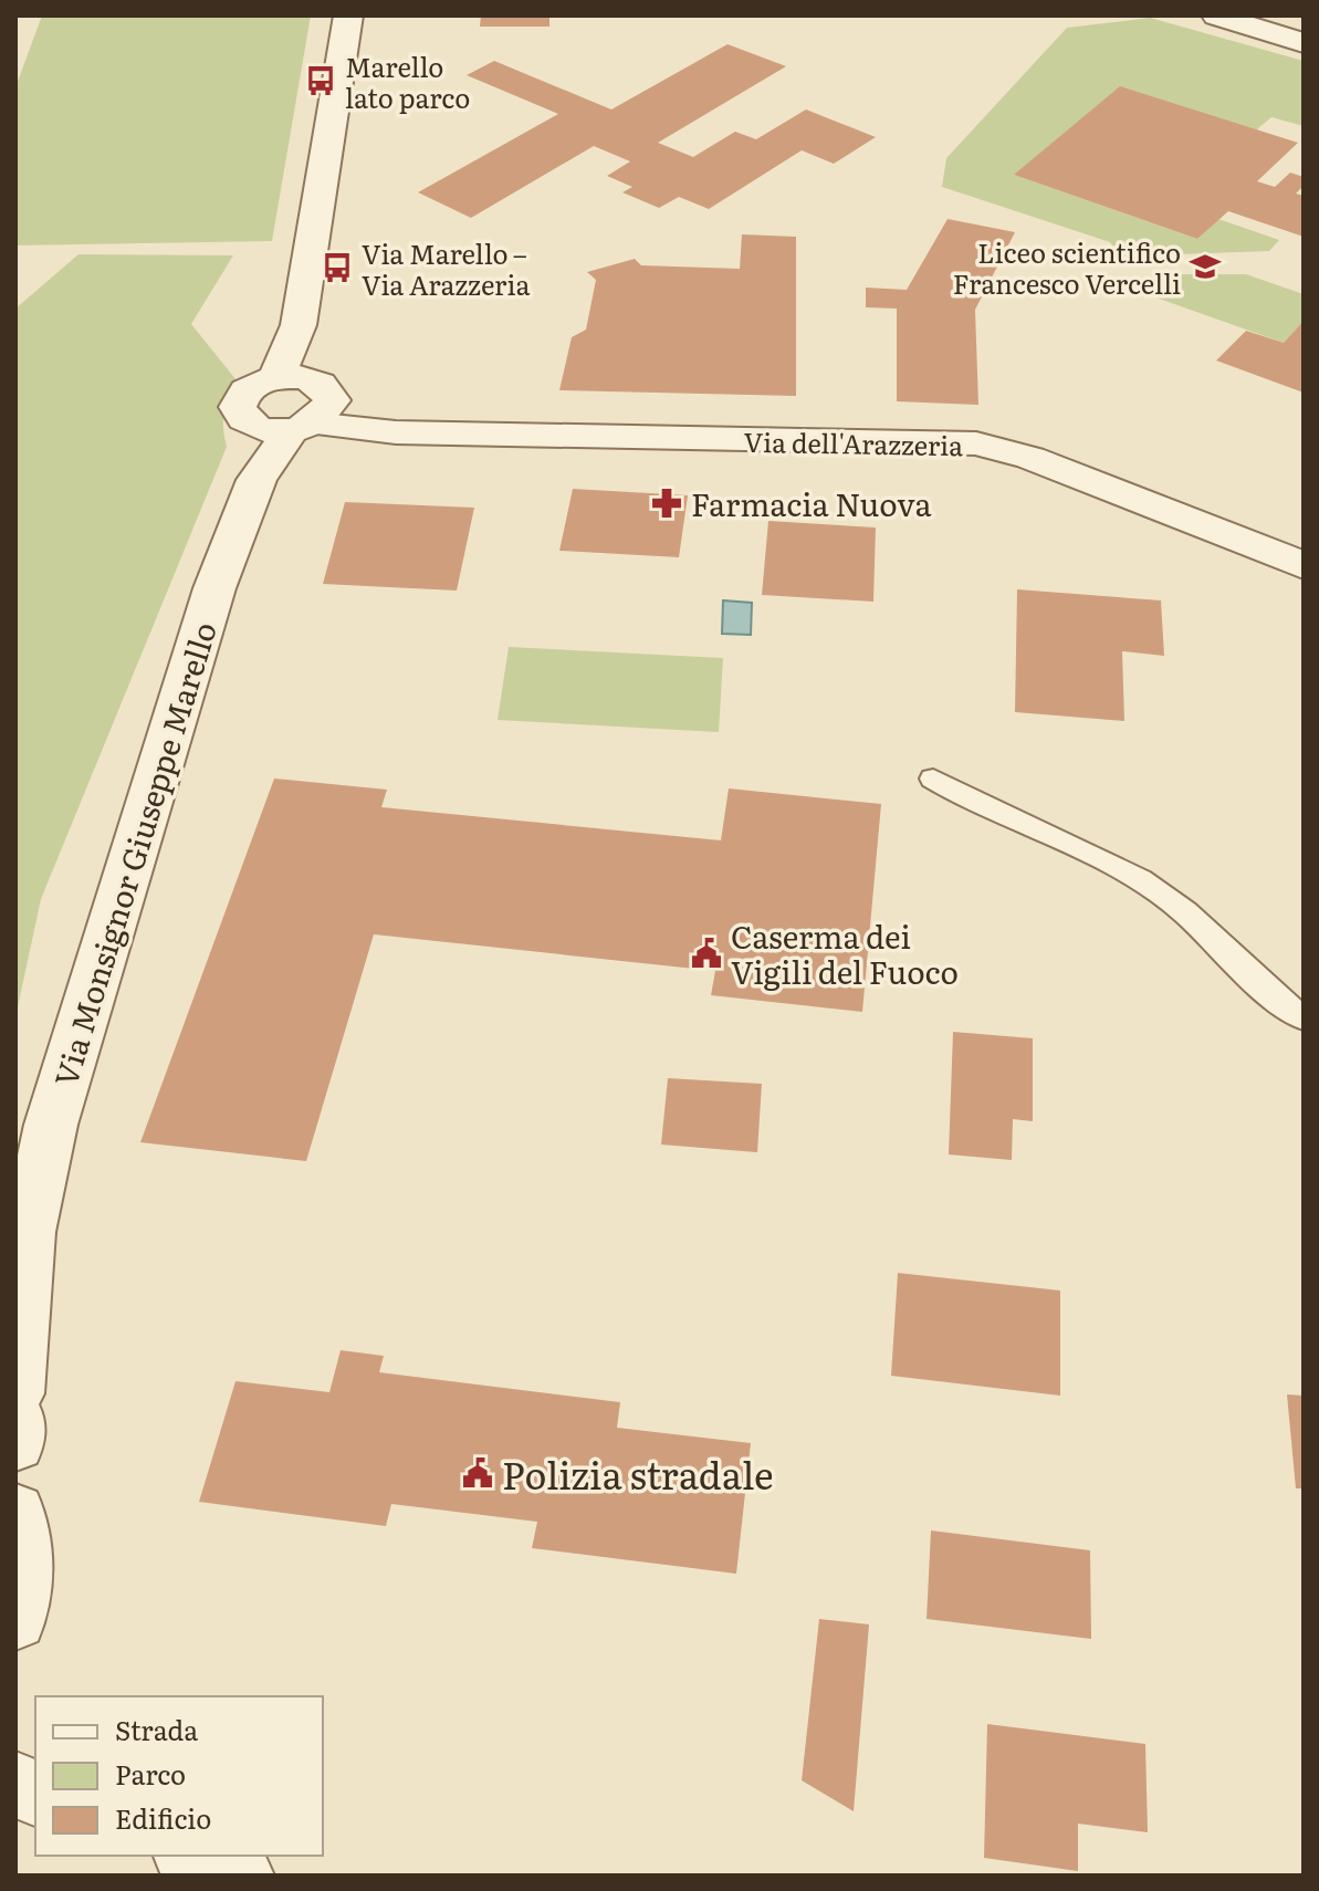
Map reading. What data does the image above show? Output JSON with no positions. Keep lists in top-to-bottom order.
{
  "streets": {
    "street": ["Via dell'Arazzeria", "Via Monsignor Giuseppe Marello"]
  },
  "crossings": [
    ["Via dell'Arazzeria", "Via Monsignor Giuseppe Marello"]
  ],
  "places": {
    "bus stop": ["Marello lato parco", "Via Marello – Via Arazzeria"],
    "school or university": ["Liceo scientifico Francesco Vercelli"],
    "pharmacy": ["Farmacia Nuova"],
    "public building": ["Caserma dei Vigili del Fuoco", "Polizia stradale"]
  },
  "legend": ["Strada", "Parco", "Edificio"]
}
